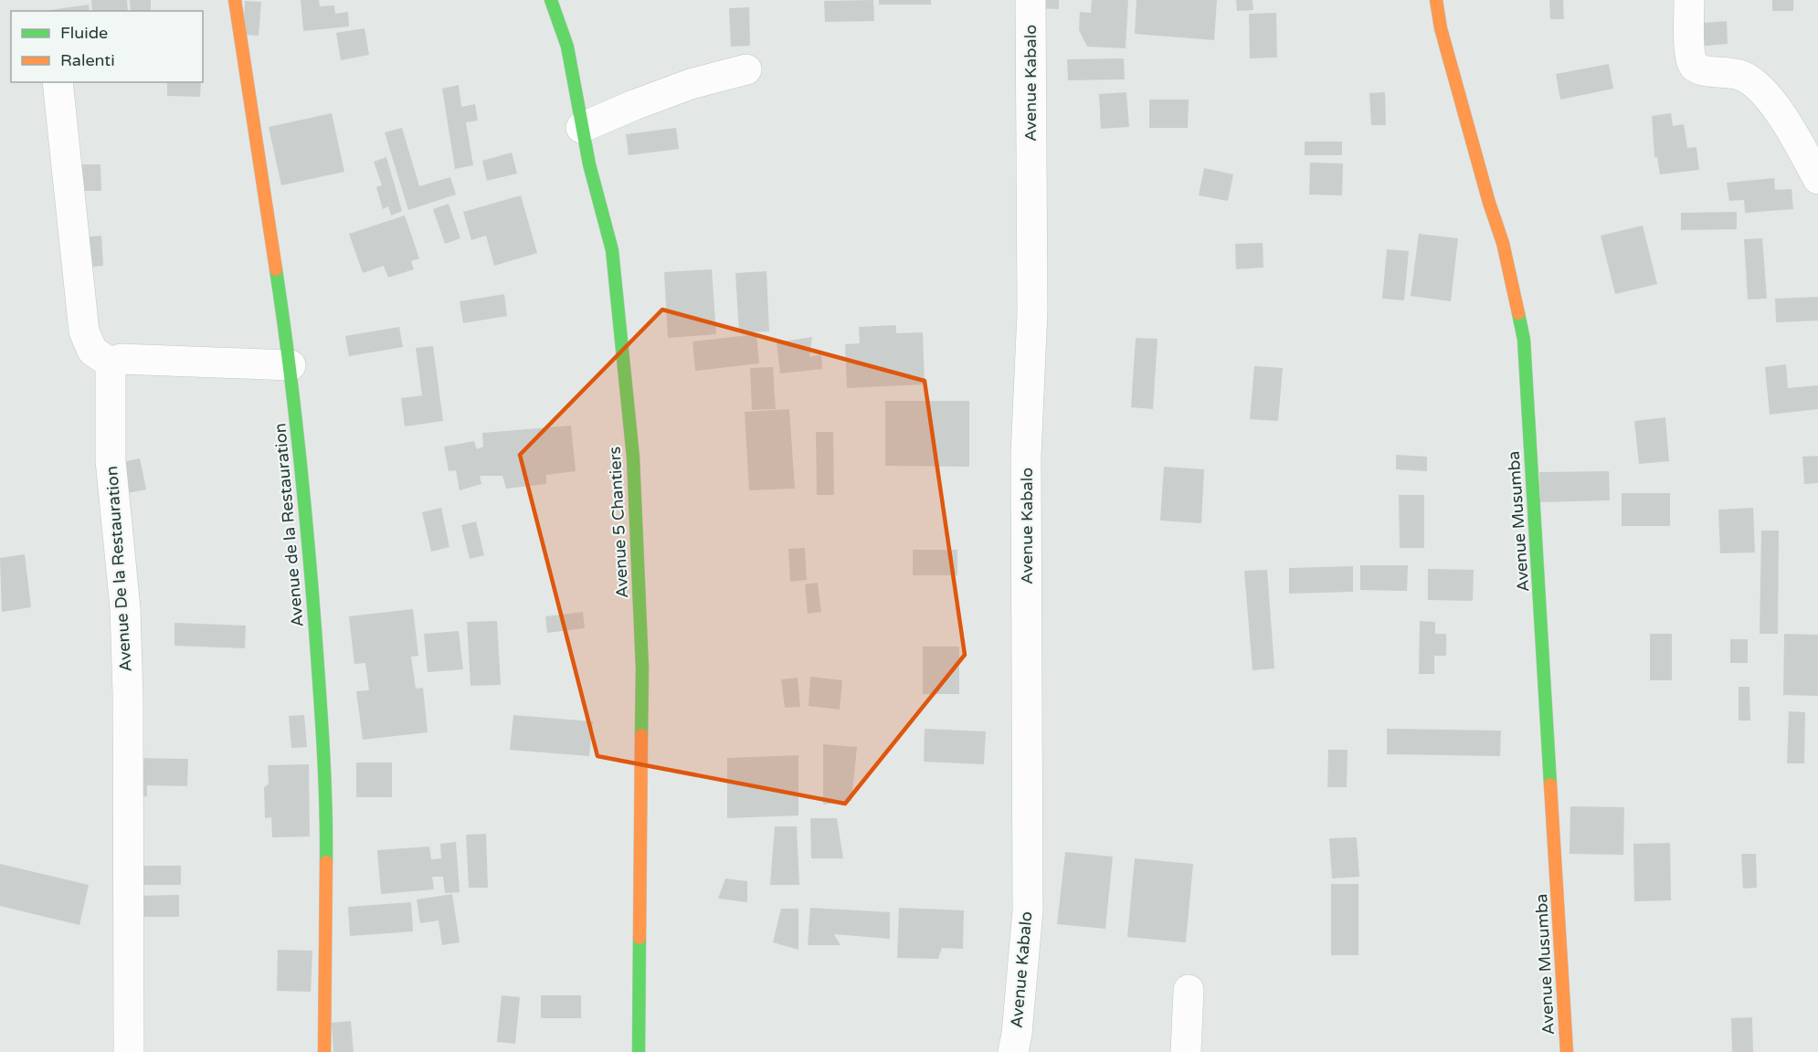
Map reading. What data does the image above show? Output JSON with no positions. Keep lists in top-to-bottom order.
{
  "streets": {
    "street": [
      "Avenue Kabalo",
      "Avenue Musumba",
      "Avenue 5 Chantiers",
      "Avenue de la Restauration",
      "Avenue De la Restauration"
    ]
  },
  "legend": ["Fluide", "Ralenti"]
}
